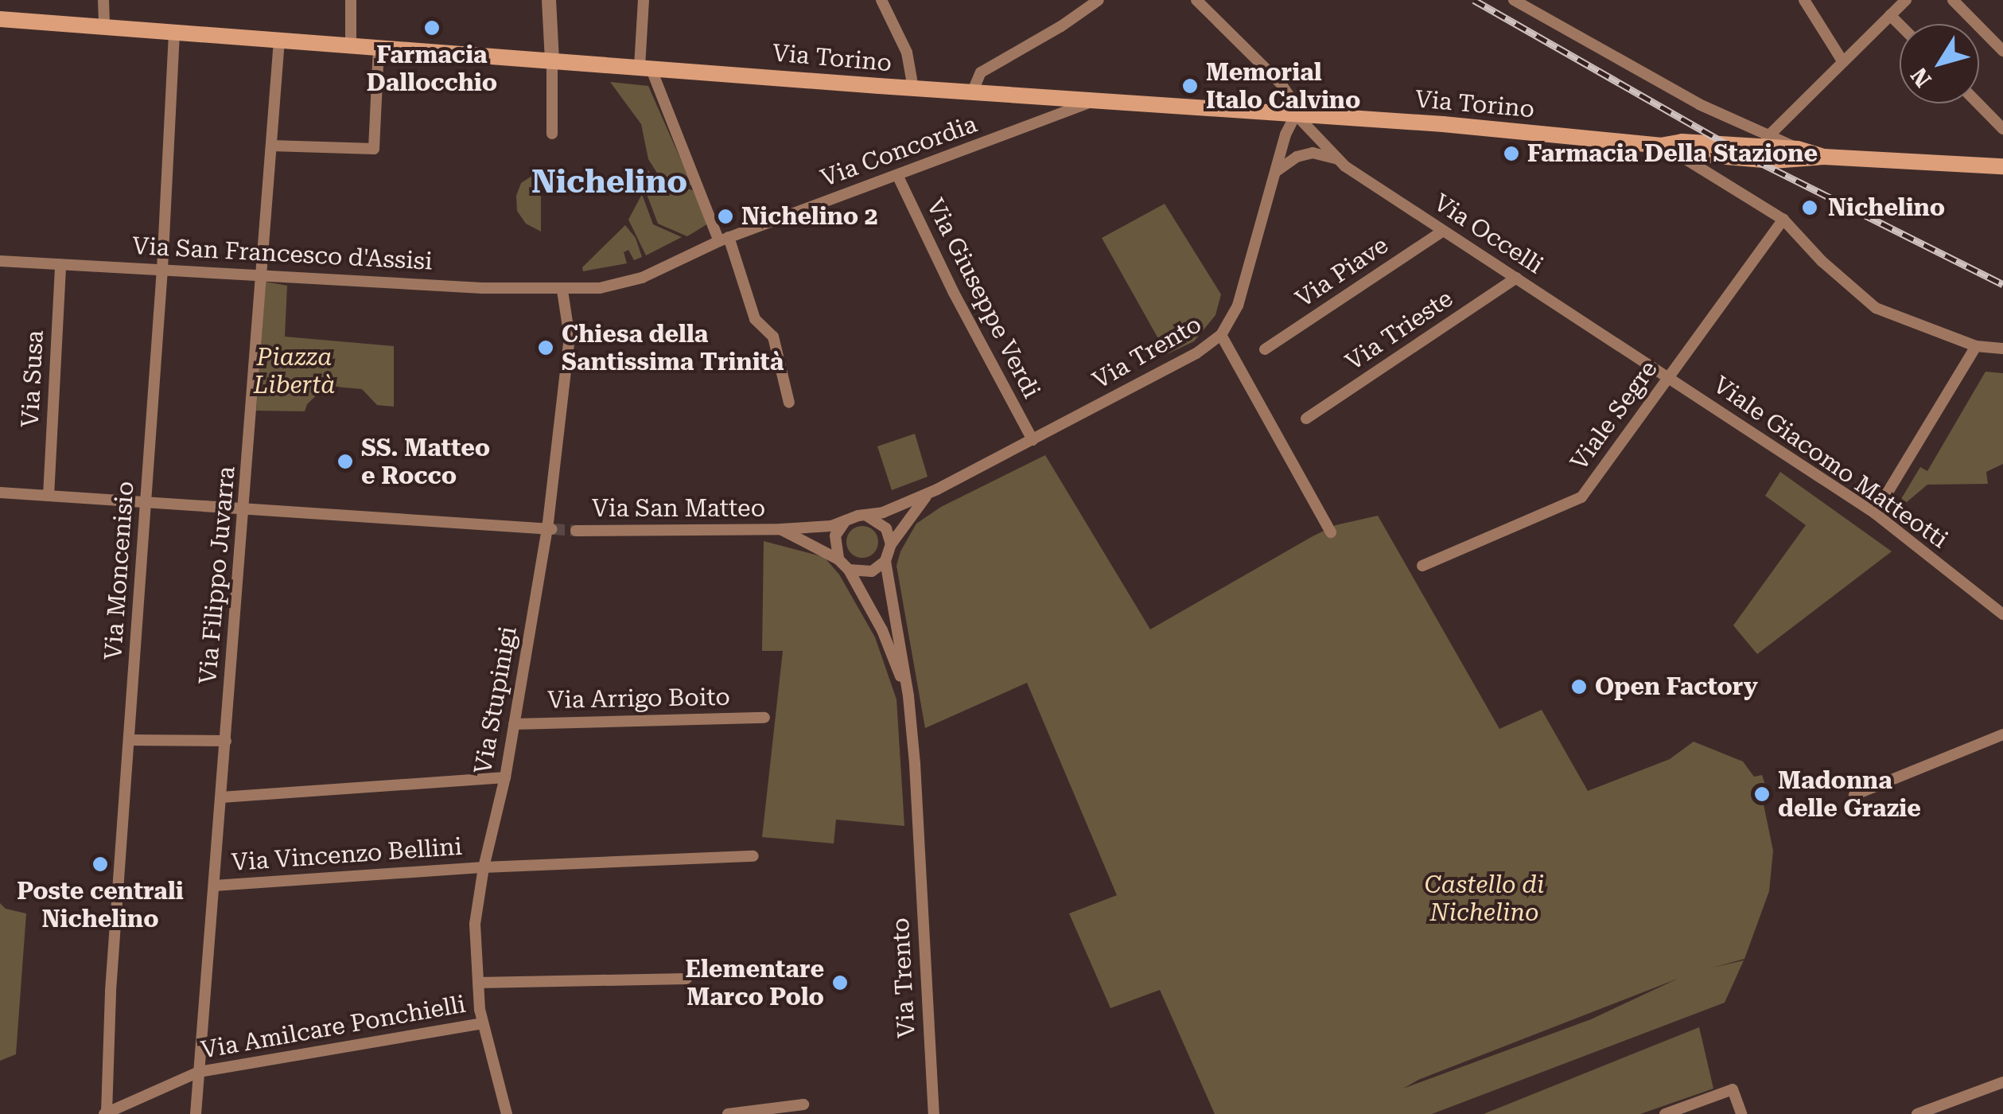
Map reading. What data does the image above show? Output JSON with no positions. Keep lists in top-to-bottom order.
{
  "streets": {
    "main road": ["Via Torino"],
    "street": [
      "Via Concordia",
      "Via Occelli",
      "Via San Francesco d'Assisi",
      "Via Piave",
      "Via Giuseppe Verdi",
      "Via Trieste",
      "Via Trento",
      "Via Susa",
      "Viale Segre",
      "Viale Giacomo Matteotti",
      "Via San Matteo",
      "Via Moncenisio",
      "Via Filippo Juvarra",
      "Via Arrigo Boito",
      "Via Stupinigi",
      "Via Vincenzo Bellini",
      "Via Amilcare Ponchielli"
    ]
  },
  "crossings": [
    ["Via Torino", "Via Concordia"],
    ["Via Torino", "Via Occelli"],
    ["Via Torino", "Via Trento"],
    ["Via Torino", "Via Moncenisio"],
    ["Via Torino", "Via Filippo Juvarra"],
    ["Via Concordia", "Via San Francesco d'Assisi"],
    ["Via Concordia", "Via Giuseppe Verdi"],
    ["Via Concordia", "Via Stupinigi"],
    ["Via Occelli", "Via Piave"],
    ["Via Occelli", "Via Trieste"],
    ["Via Occelli", "Via Trento"],
    ["Via Occelli", "Viale Segre"],
    ["Via Occelli", "Viale Giacomo Matteotti"],
    ["Via San Francesco d'Assisi", "Via Susa"],
    ["Via San Francesco d'Assisi", "Via Moncenisio"],
    ["Via San Francesco d'Assisi", "Via Filippo Juvarra"],
    ["Via San Francesco d'Assisi", "Via Stupinigi"],
    ["Via Giuseppe Verdi", "Via Trento"],
    ["Via Trento", "Via San Matteo"],
    ["Viale Segre", "Viale Giacomo Matteotti"],
    ["Via Moncenisio", "Via Amilcare Ponchielli"],
    ["Via Filippo Juvarra", "Via Vincenzo Bellini"],
    ["Via Filippo Juvarra", "Via Amilcare Ponchielli"],
    ["Via Arrigo Boito", "Via Stupinigi"],
    ["Via Stupinigi", "Via Vincenzo Bellini"],
    ["Via Stupinigi", "Via Amilcare Ponchielli"]
  ],
  "districts": ["Nichelino"],
  "parks": ["Piazza Libertà", "Castello di Nichelino"],
  "places": [
    "Farmacia Dallocchio",
    "Memorial Italo Calvino",
    "Farmacia Della Stazione",
    "Nichelino",
    "Nichelino 2",
    "Chiesa della Santissima Trinità",
    "SS. Matteo e Rocco",
    "Open Factory",
    "Madonna delle Grazie",
    "Poste centrali Nichelino",
    "Elementare Marco Polo"
  ],
  "north": "bottom left"
}
